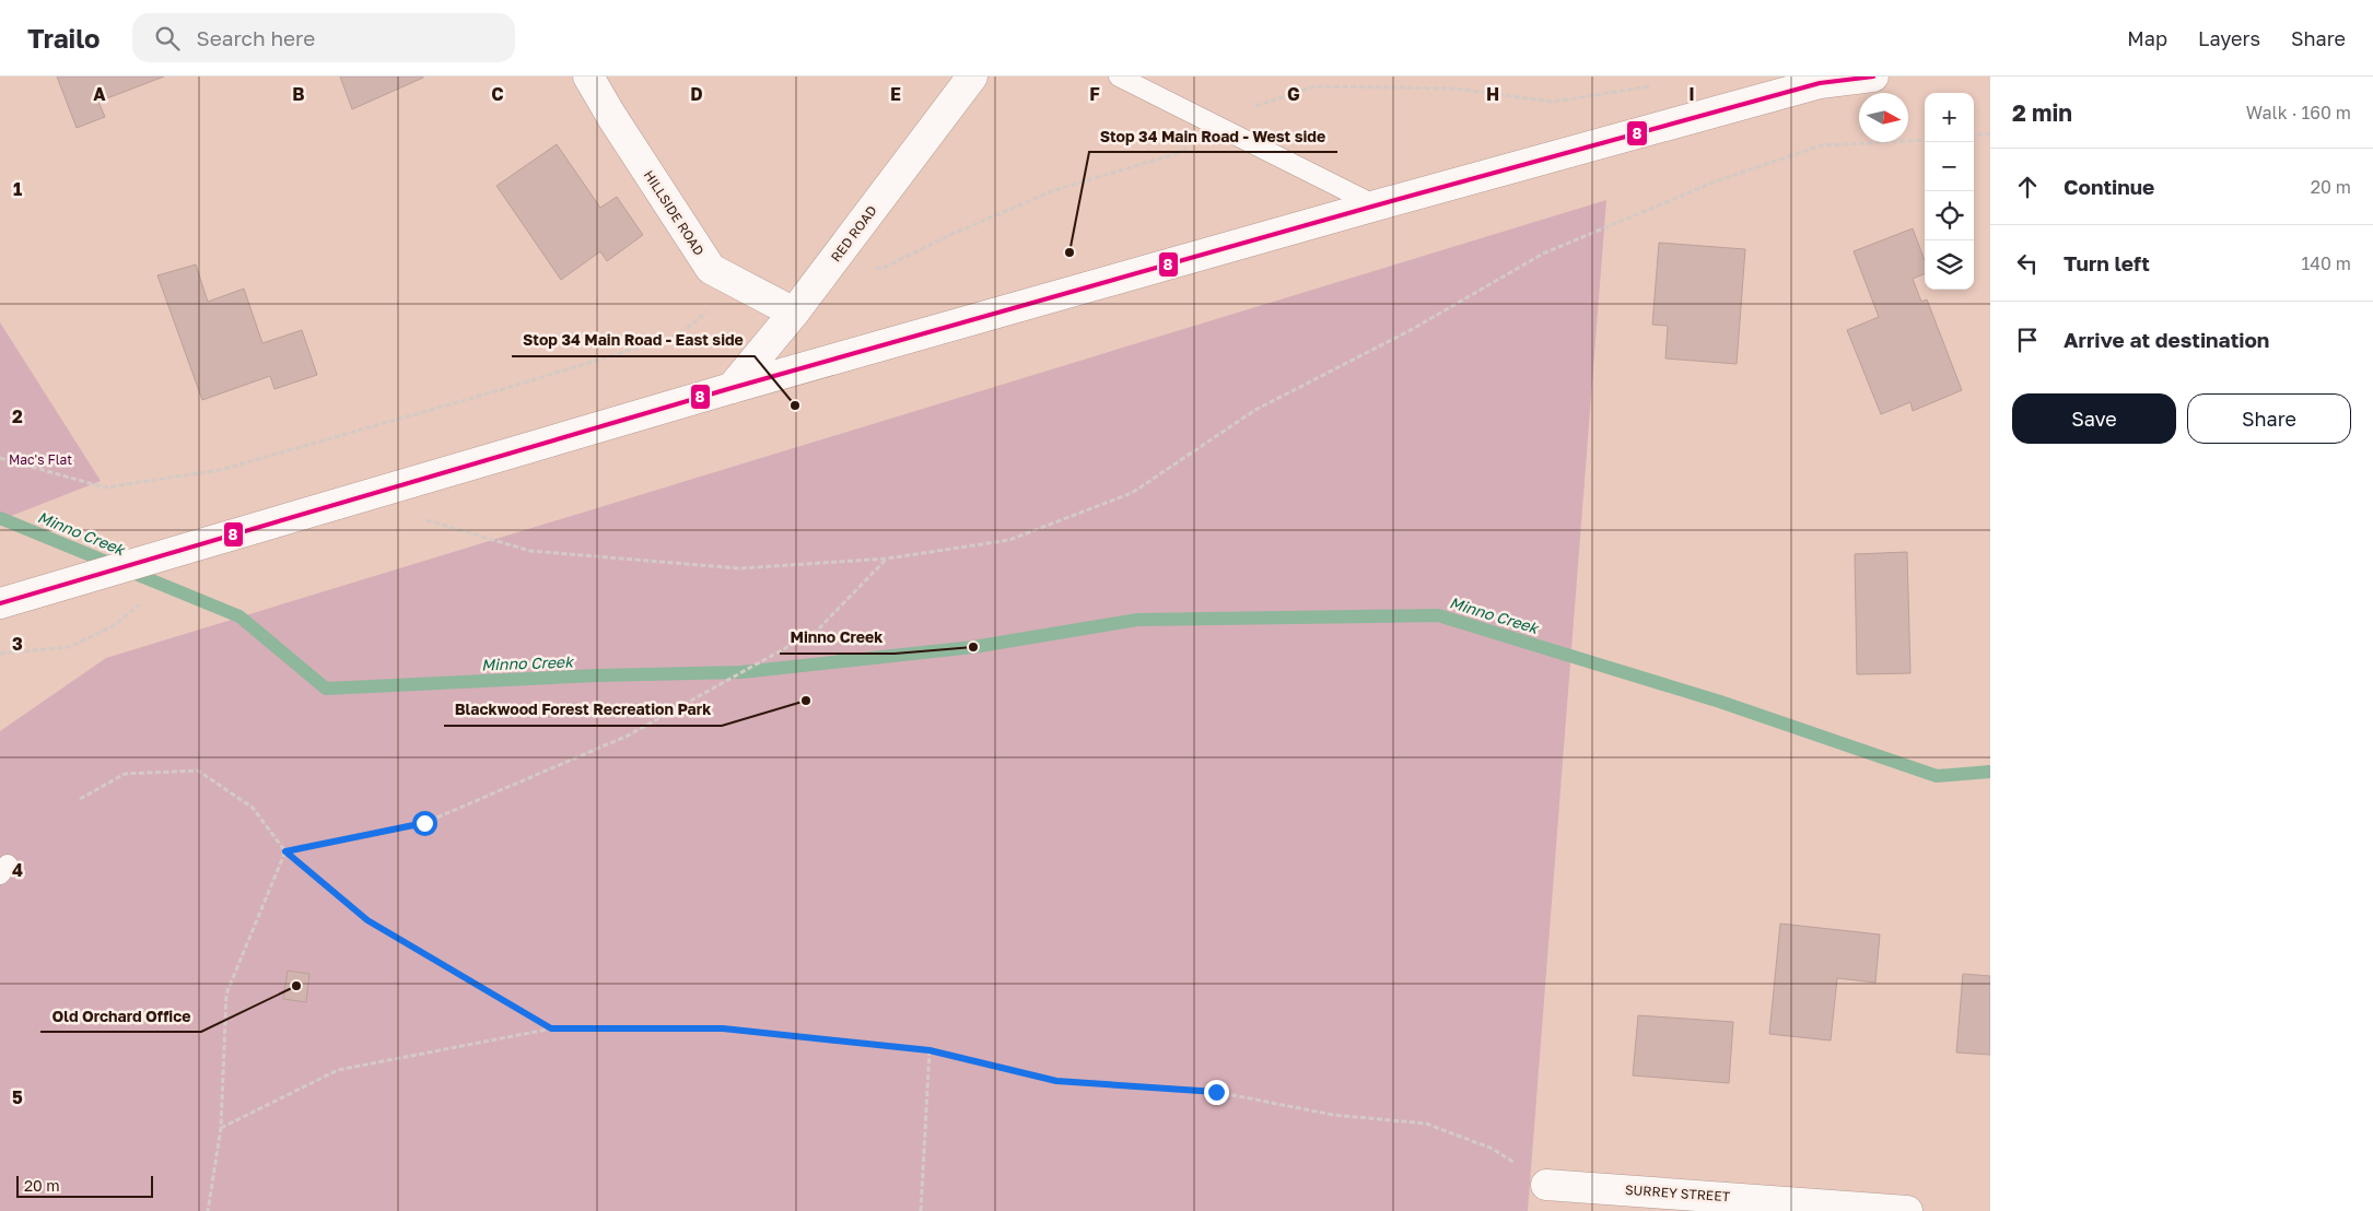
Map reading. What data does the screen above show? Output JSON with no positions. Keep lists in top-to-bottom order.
{
  "streets": {
    "main road": ["HILLSIDE ROAD", "RED ROAD", "SURREY STREET"]
  },
  "crossings": [
    ["HILLSIDE ROAD", "RED ROAD"]
  ],
  "water": ["Minno Creek"],
  "parks": ["Mac's Flat"],
  "places": [
    "Stop 34 Main Road - West side",
    "Stop 34 Main Road - East side",
    "Minno Creek",
    "Blackwood Forest Recreation Park",
    "Old Orchard Office"
  ],
  "lines": ["transit line 8"],
  "scale_bar": "20 m",
  "north": "right",
  "page": {
    "header": "Trailo",
    "search": "Search here",
    "nav": ["Map", "Layers", "Share"],
    "heading": ["2 min", "Walk · 160 m"],
    "map_buttons": ["+", "−"],
    "list": [
      ["Continue", "20 m"],
      ["Turn left", "140 m"],
      "Arrive at destination"
    ],
    "buttons": ["Save", "Share"],
    "scale": "20 m"
  },
  "grid": {
    "columns": [
      "A",
      "B",
      "C",
      "D",
      "E",
      "F",
      "G",
      "H",
      "I"
    ],
    "rows": [
      "1",
      "2",
      "3",
      "4",
      "5"
    ]
  }
}
